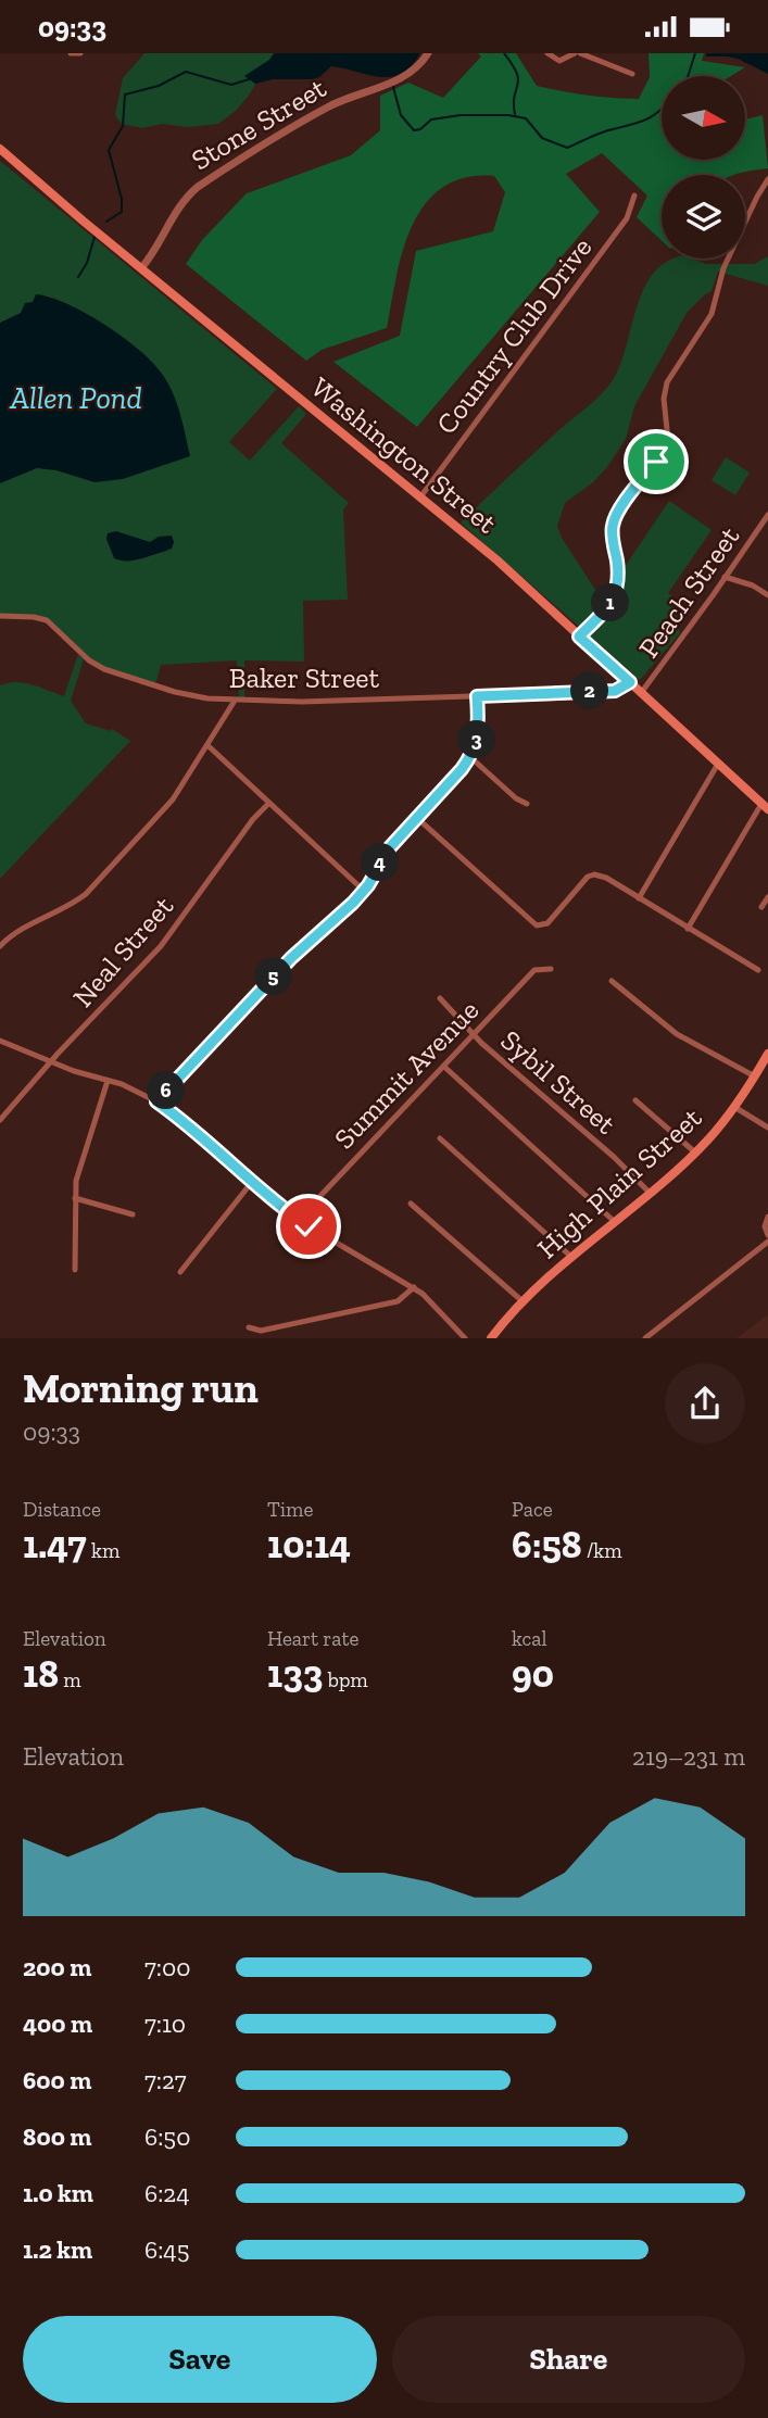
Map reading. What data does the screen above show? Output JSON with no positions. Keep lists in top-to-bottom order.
{
  "streets": {
    "main road": ["Washington Street", "High Plain Street"],
    "street": [
      "Stone Street",
      "Country Club Drive",
      "Peach Street",
      "Baker Street",
      "Neal Street",
      "Summit Avenue",
      "Sybil Street"
    ]
  },
  "crossings": [
    ["Stone Street", "Washington Street"],
    ["Country Club Drive", "Washington Street"],
    ["Washington Street", "Peach Street"],
    ["Washington Street", "Baker Street"],
    ["Summit Avenue", "Sybil Street"],
    ["Sybil Street", "High Plain Street"]
  ],
  "water": ["Allen Pond"],
  "north": "right",
  "page": {
    "status": "09:33",
    "pins": [
      "1",
      "2",
      "3",
      "4",
      "5",
      "6"
    ],
    "heading": ["Morning run", "09:33"],
    "stats": [
      ["Distance", "1.47 km"],
      ["Time", "10:14"],
      ["Pace", "6:58 /km"],
      ["Elevation", "18 m"],
      ["Heart rate", "133 bpm"],
      ["kcal", "90"]
    ],
    "chart": ["Elevation", "219–231 m"],
    "list": [
      {
        "name": "200 m",
        "note": "7:00"
      },
      {
        "name": "400 m",
        "note": "7:10"
      },
      {
        "name": "600 m",
        "note": "7:27"
      },
      {
        "name": "800 m",
        "note": "6:50"
      },
      {
        "name": "1.0 km",
        "note": "6:24"
      },
      {
        "name": "1.2 km",
        "note": "6:45"
      }
    ],
    "buttons": ["Save", "Share"]
  }
}
